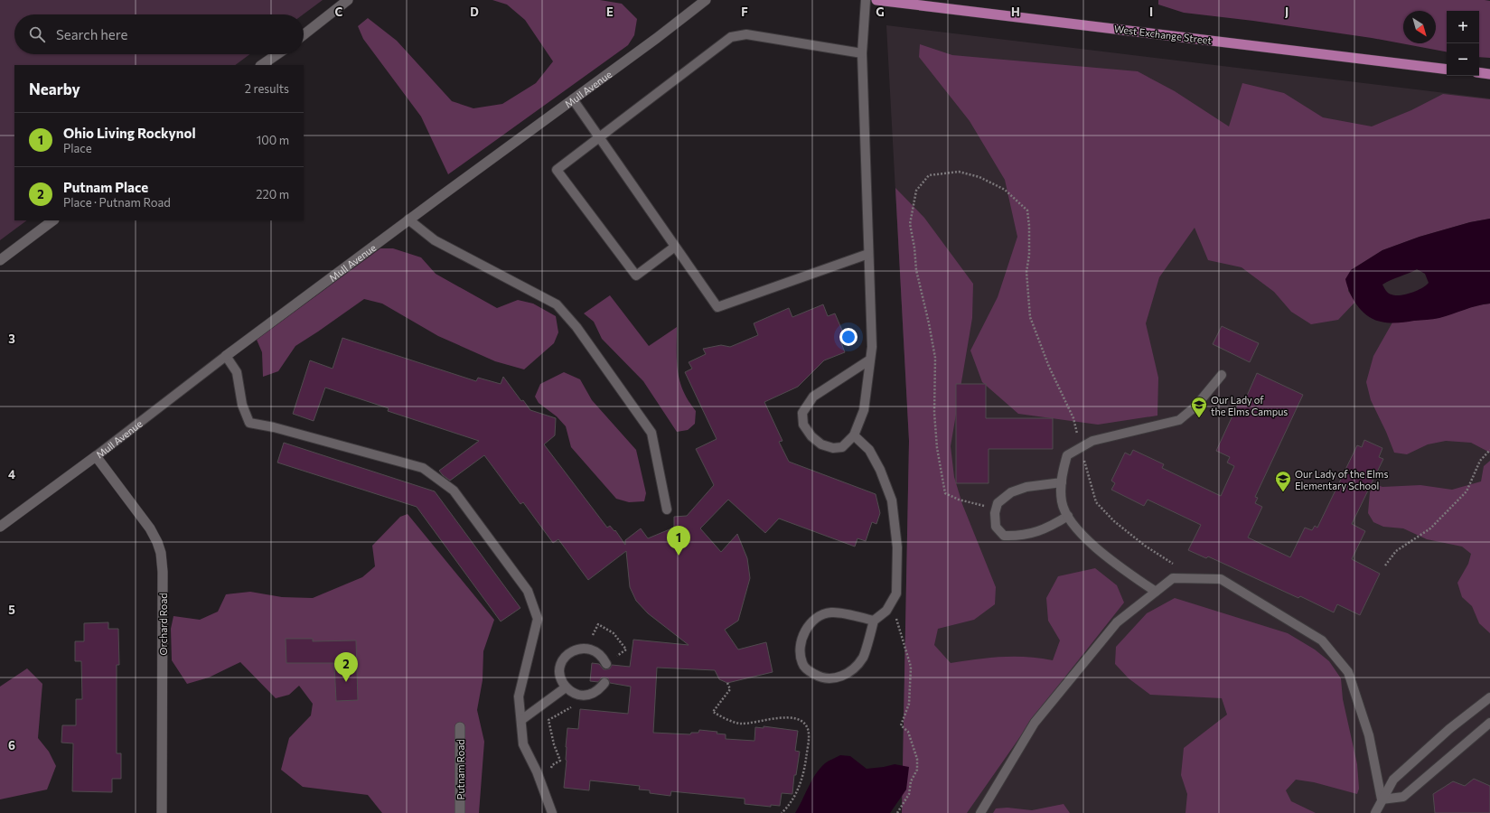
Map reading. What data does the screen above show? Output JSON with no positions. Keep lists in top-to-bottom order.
{
  "streets": {
    "main road": ["West Exchange Street"],
    "street": ["Mull Avenue", "Orchard Road", "Putnam Road"]
  },
  "crossings": [
    ["Mull Avenue", "Orchard Road"]
  ],
  "places": {
    "school or university": ["Our Lady of the Elms Campus", "Our Lady of the Elms Elementary School"]
  },
  "north": "bottom right",
  "page": {
    "map_buttons": ["+", "−"],
    "search": "Search here",
    "heading": ["Nearby", "2 results"],
    "list": [
      {
        "mark": "1",
        "name": "Ohio Living Rockynol",
        "note": "Place",
        "value": "100 m"
      },
      {
        "mark": "2",
        "name": "Putnam Place",
        "note": "Place · Putnam Road",
        "value": "220 m"
      }
    ],
    "pins": ["1", "2"]
  },
  "grid": {
    "columns": [
      "C",
      "D",
      "E",
      "F",
      "G",
      "H",
      "I",
      "J"
    ],
    "rows": [
      "3",
      "4",
      "5",
      "6"
    ]
  }
}
